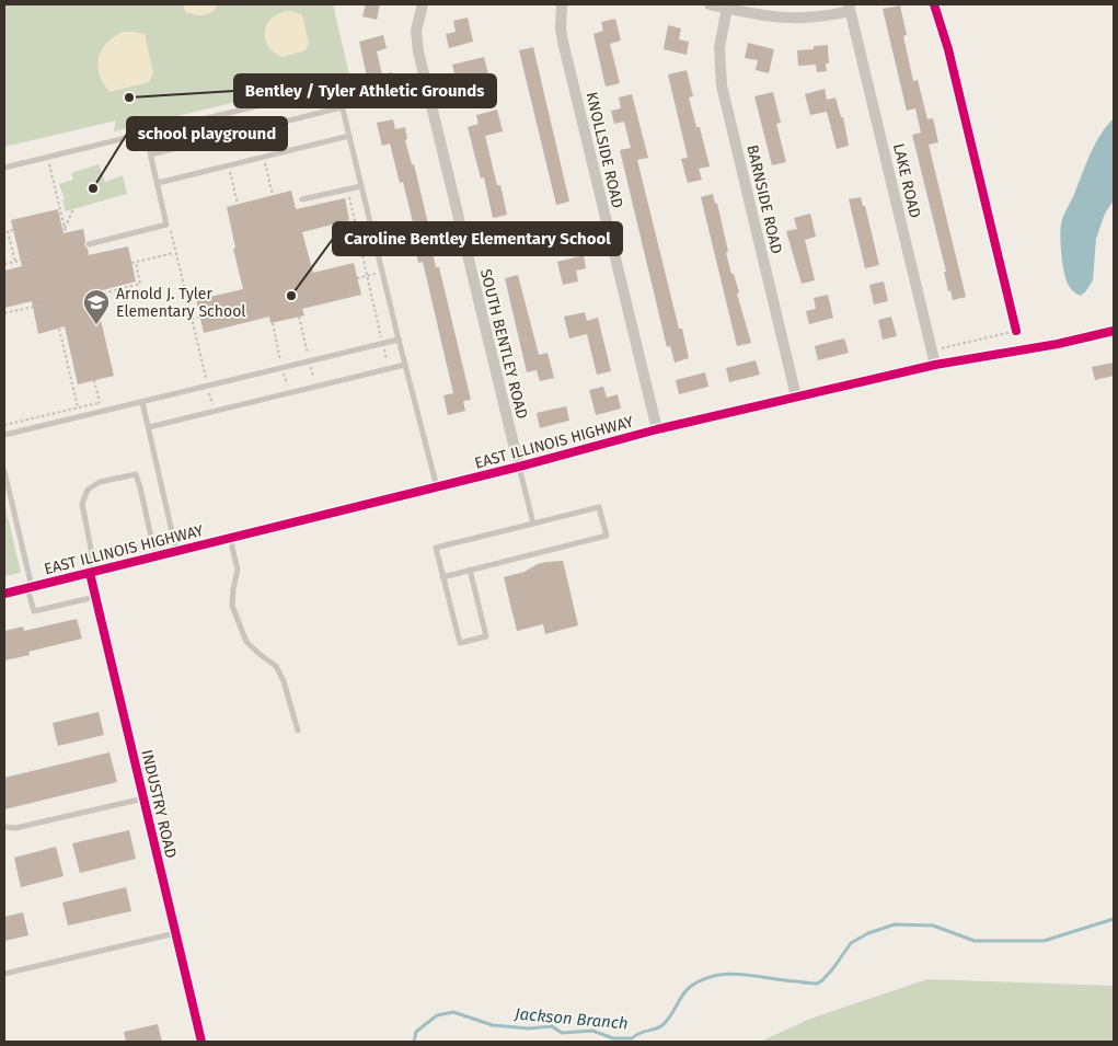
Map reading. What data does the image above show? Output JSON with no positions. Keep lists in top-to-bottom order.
{
  "streets": {
    "street": [
      "KNOLLSIDE ROAD",
      "LAKE ROAD",
      "BARNSIDE ROAD",
      "SOUTH BENTLEY ROAD",
      "EAST ILLINOIS HIGHWAY",
      "INDUSTRY ROAD"
    ]
  },
  "crossings": [
    ["KNOLLSIDE ROAD", "EAST ILLINOIS HIGHWAY"],
    ["LAKE ROAD", "EAST ILLINOIS HIGHWAY"],
    ["BARNSIDE ROAD", "EAST ILLINOIS HIGHWAY"],
    ["SOUTH BENTLEY ROAD", "EAST ILLINOIS HIGHWAY"],
    ["EAST ILLINOIS HIGHWAY", "INDUSTRY ROAD"]
  ],
  "water": ["Jackson Branch"],
  "places": {
    "other": ["Bentley / Tyler Athletic Grounds", "school playground", "Caroline Bentley Elementary School"],
    "school or university": ["Arnold J. Tyler Elementary School"]
  }
}
